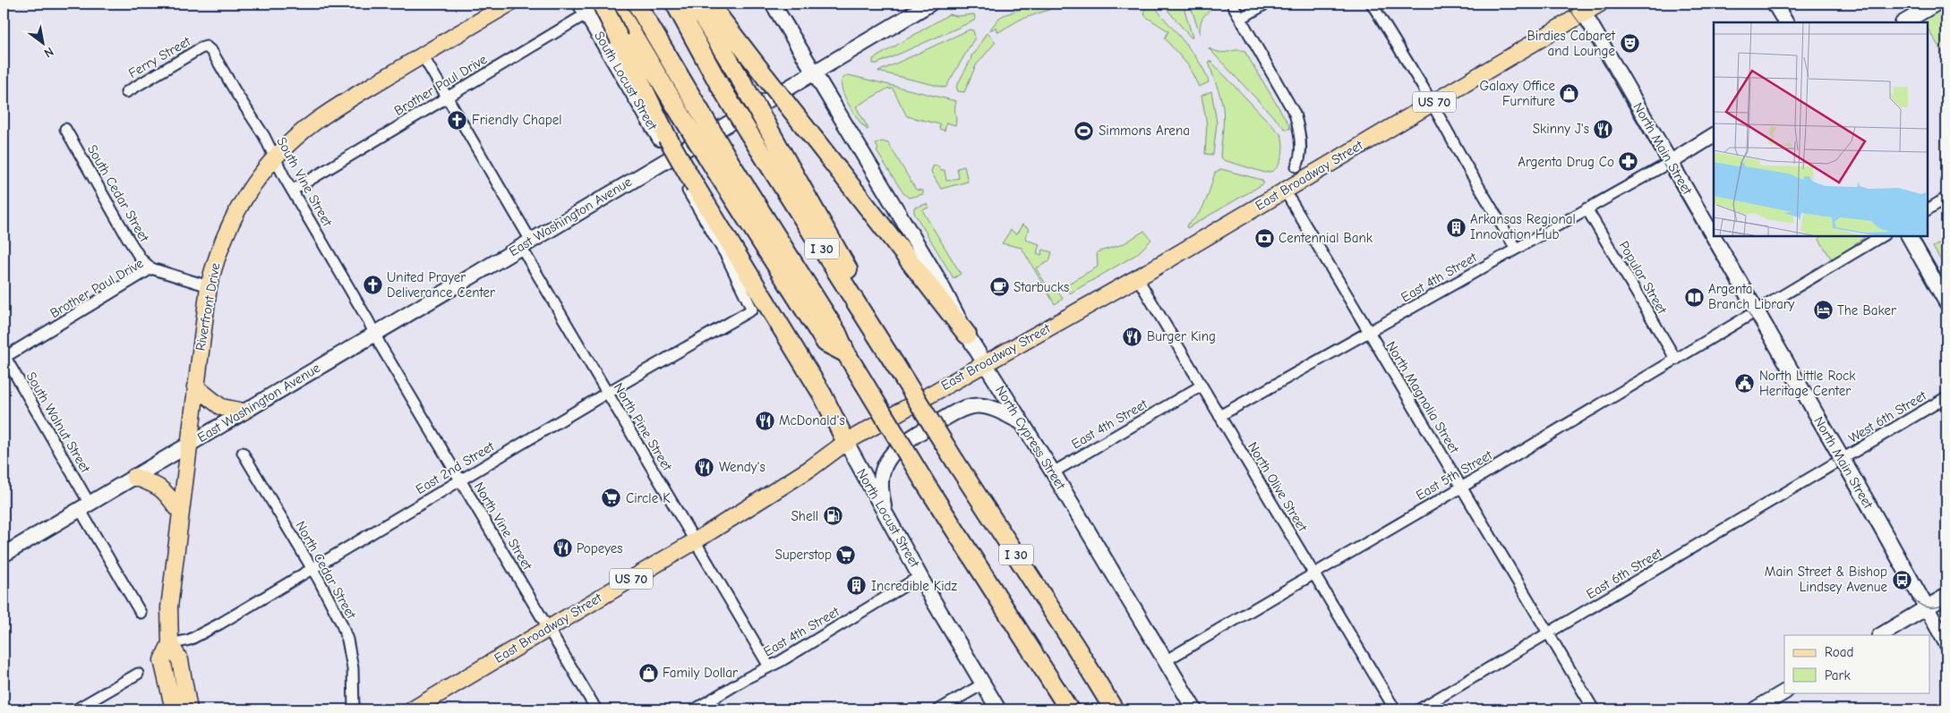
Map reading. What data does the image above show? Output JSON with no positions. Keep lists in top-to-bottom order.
{
  "streets": {
    "highway": ["I 30"],
    "main road": [
      "South Locust Street",
      "US 70",
      "North Main Street",
      "East Broadway Street",
      "East Washington Avenue",
      "Riverfront Drive",
      "North Cypress Street",
      "North Locust Street"
    ],
    "street": [
      "Ferry Street",
      "Brother Paul Drive",
      "South Vine Street",
      "South Cedar Street",
      "East 4th Street",
      "Popular Street",
      "North Magnolia Street",
      "West 6th Street",
      "South Walnut Street",
      "North Pine Street",
      "East 2nd Street",
      "East 5th Street",
      "North Olive Street",
      "North Vine Street",
      "North Cedar Street",
      "East 6th Street"
    ]
  },
  "crossings": [
    ["Ferry Street", "South Vine Street"],
    ["South Locust Street", "Brother Paul Drive"],
    ["South Locust Street", "East Washington Avenue"],
    ["South Locust Street", "East 2nd Street"],
    ["Brother Paul Drive", "South Vine Street"],
    ["Brother Paul Drive", "South Cedar Street"],
    ["Brother Paul Drive", "Riverfront Drive"],
    ["Brother Paul Drive", "South Walnut Street"],
    ["Brother Paul Drive", "North Pine Street"],
    ["US 70", "North Main Street"],
    ["US 70", "East Broadway Street"],
    ["North Main Street", "East Broadway Street"],
    ["North Main Street", "East 4th Street"],
    ["North Main Street", "West 6th Street"],
    ["North Main Street", "East 5th Street"],
    ["North Main Street", "East 6th Street"],
    ["East Broadway Street", "North Magnolia Street"],
    ["East Broadway Street", "North Pine Street"],
    ["East Broadway Street", "North Cypress Street"],
    ["East Broadway Street", "North Olive Street"],
    ["East Broadway Street", "North Locust Street"],
    ["East Broadway Street", "North Vine Street"],
    ["South Vine Street", "East Washington Avenue"],
    ["South Vine Street", "Riverfront Drive"],
    ["South Vine Street", "North Vine Street"],
    ["East Washington Avenue", "Riverfront Drive"],
    ["East Washington Avenue", "South Walnut Street"],
    ["East Washington Avenue", "North Pine Street"],
    ["East Washington Avenue", "North Cypress Street"],
    ["East Washington Avenue", "East 2nd Street"],
    ["East Washington Avenue", "North Vine Street"],
    ["East 4th Street", "Popular Street"],
    ["East 4th Street", "North Magnolia Street"],
    ["East 4th Street", "North Pine Street"],
    ["East 4th Street", "North Cypress Street"],
    ["East 4th Street", "North Olive Street"],
    ["East 4th Street", "North Locust Street"],
    ["Popular Street", "East 5th Street"],
    ["Riverfront Drive", "North Pine Street"],
    ["Riverfront Drive", "East 2nd Street"],
    ["North Magnolia Street", "East 5th Street"],
    ["North Magnolia Street", "East 6th Street"],
    ["West 6th Street", "East 6th Street"],
    ["North Pine Street", "East 2nd Street"],
    ["North Cypress Street", "East 5th Street"],
    ["East 2nd Street", "North Vine Street"],
    ["East 2nd Street", "North Cedar Street"],
    ["East 5th Street", "North Olive Street"]
  ],
  "places": {
    "theatre": ["Birdies Cabaret and Lounge"],
    "shop": ["Galaxy Office Furniture", "Family Dollar"],
    "church": ["Friendly Chapel", "United Prayer Deliverance Center"],
    "restaurant": [
      "Skinny J's",
      "Burger King",
      "McDonald's",
      "Wendy's",
      "Popeyes"
    ],
    "sports": ["Simmons Arena"],
    "pharmacy": ["Argenta Drug Co"],
    "building": ["Arkansas Regional Innovation Hub", "Incredible Kidz"],
    "bank": ["Centennial Bank"],
    "cafe": ["Starbucks"],
    "library": ["Argenta Branch Library"],
    "hotel": ["The Baker"],
    "public building": ["North Little Rock Heritage Center"],
    "supermarket": ["Circle K", "Superstop"],
    "fuel station": ["Shell"],
    "bus stop": ["Main Street & Bishop Lindsey Avenue"]
  },
  "legend": ["Road", "Park"],
  "north": "bottom right"
}
